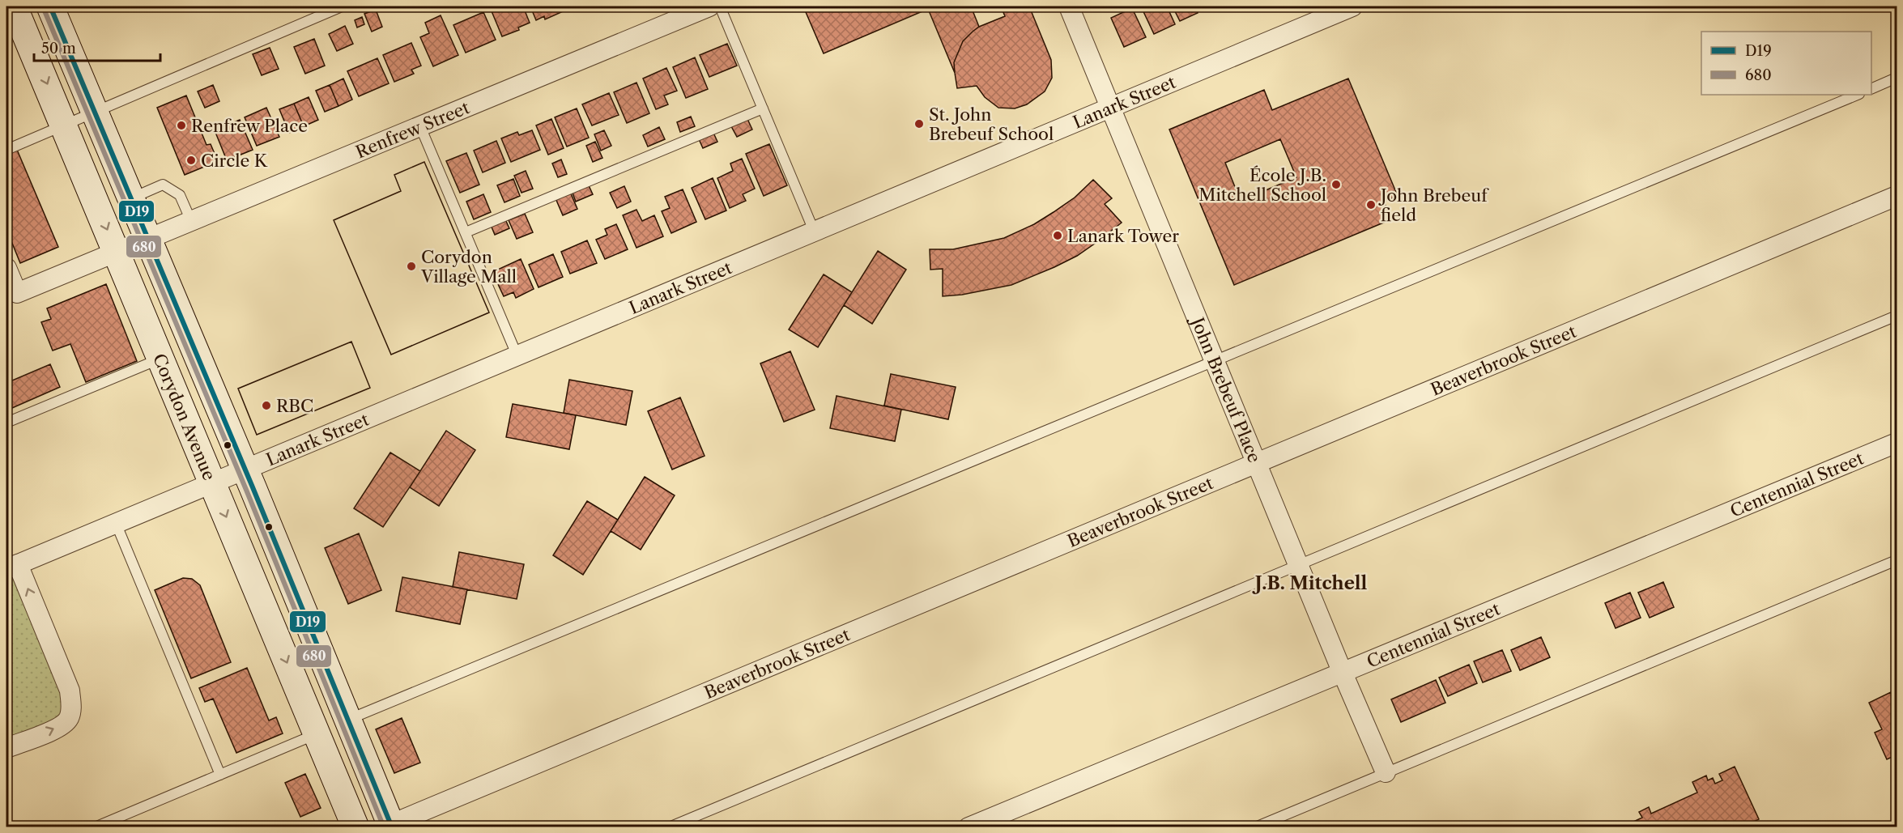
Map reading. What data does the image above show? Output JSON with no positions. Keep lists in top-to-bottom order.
{
  "streets": {
    "main road": ["Corydon Avenue"],
    "street": [
      "Lanark Street",
      "Renfrew Street",
      "Beaverbrook Street",
      "John Brebeuf Place",
      "Centennial Street"
    ]
  },
  "crossings": [
    ["Lanark Street", "John Brebeuf Place"],
    ["Lanark Street", "Corydon Avenue"],
    ["Renfrew Street", "Corydon Avenue"],
    ["Beaverbrook Street", "John Brebeuf Place"],
    ["Beaverbrook Street", "Corydon Avenue"],
    ["John Brebeuf Place", "Centennial Street"]
  ],
  "districts": ["J.B. Mitchell"],
  "places": [
    "St. John Brebeuf School",
    "Renfrew Place",
    "Circle K",
    "École J.B. Mitchell School",
    "John Brebeuf field",
    "Lanark Tower",
    "Corydon Village Mall",
    "RBC"
  ],
  "lines": ["transit line D19", "transit line 680"],
  "legend": ["D19", "680"],
  "scale_bar": "50 m"
}
